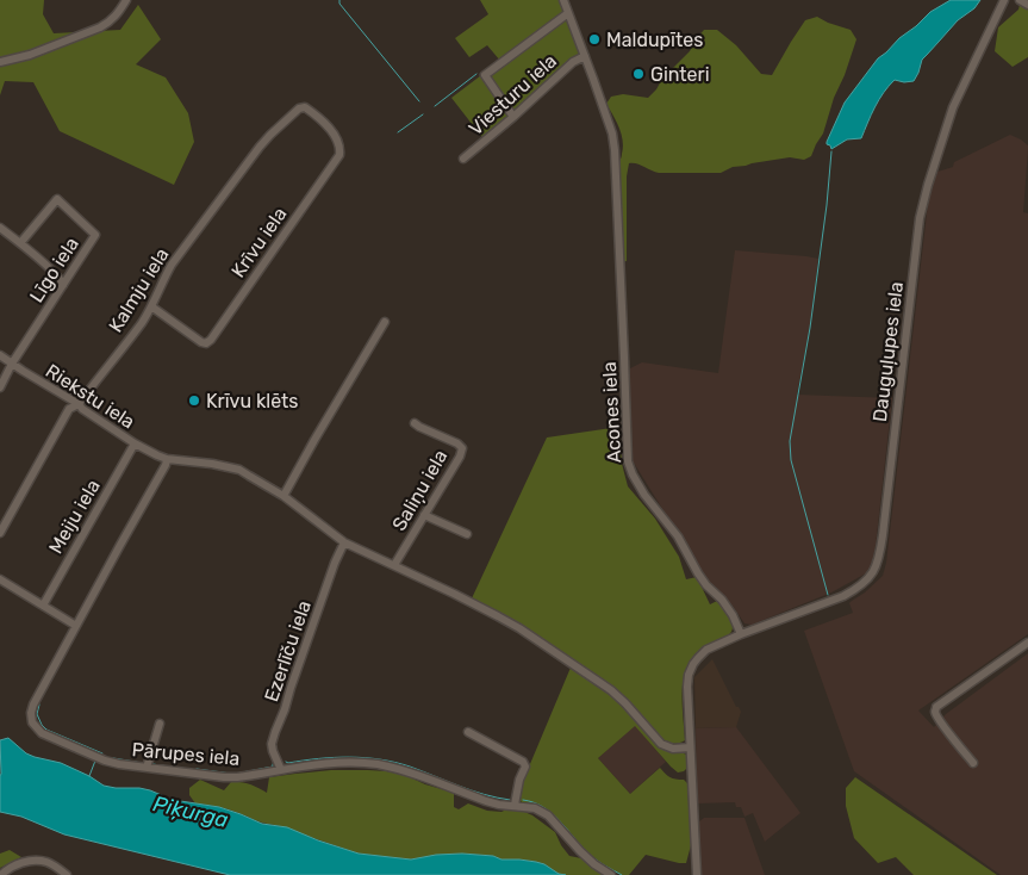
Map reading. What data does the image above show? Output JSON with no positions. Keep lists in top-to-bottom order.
{
  "streets": {
    "street": [
      "Viesturu iela",
      "Krīvu iela",
      "Līgo iela",
      "Kalmju iela",
      "Dauguļupes iela",
      "Riekstu iela",
      "Acones iela",
      "Saliņu iela",
      "Meiju iela",
      "Ezerlīču iela",
      "Pārupes iela"
    ]
  },
  "crossings": [
    ["Viesturu iela", "Acones iela"],
    ["Krīvu iela", "Kalmju iela"],
    ["Līgo iela", "Riekstu iela"],
    ["Kalmju iela", "Riekstu iela"],
    ["Dauguļupes iela", "Acones iela"],
    ["Riekstu iela", "Saliņu iela"],
    ["Riekstu iela", "Meiju iela"],
    ["Riekstu iela", "Ezerlīču iela"],
    ["Riekstu iela", "Pārupes iela"],
    ["Ezerlīču iela", "Pārupes iela"]
  ],
  "water": ["Piķurga"],
  "places": ["Maldupītes", "Ginteri", "Krīvu klēts"]
}
